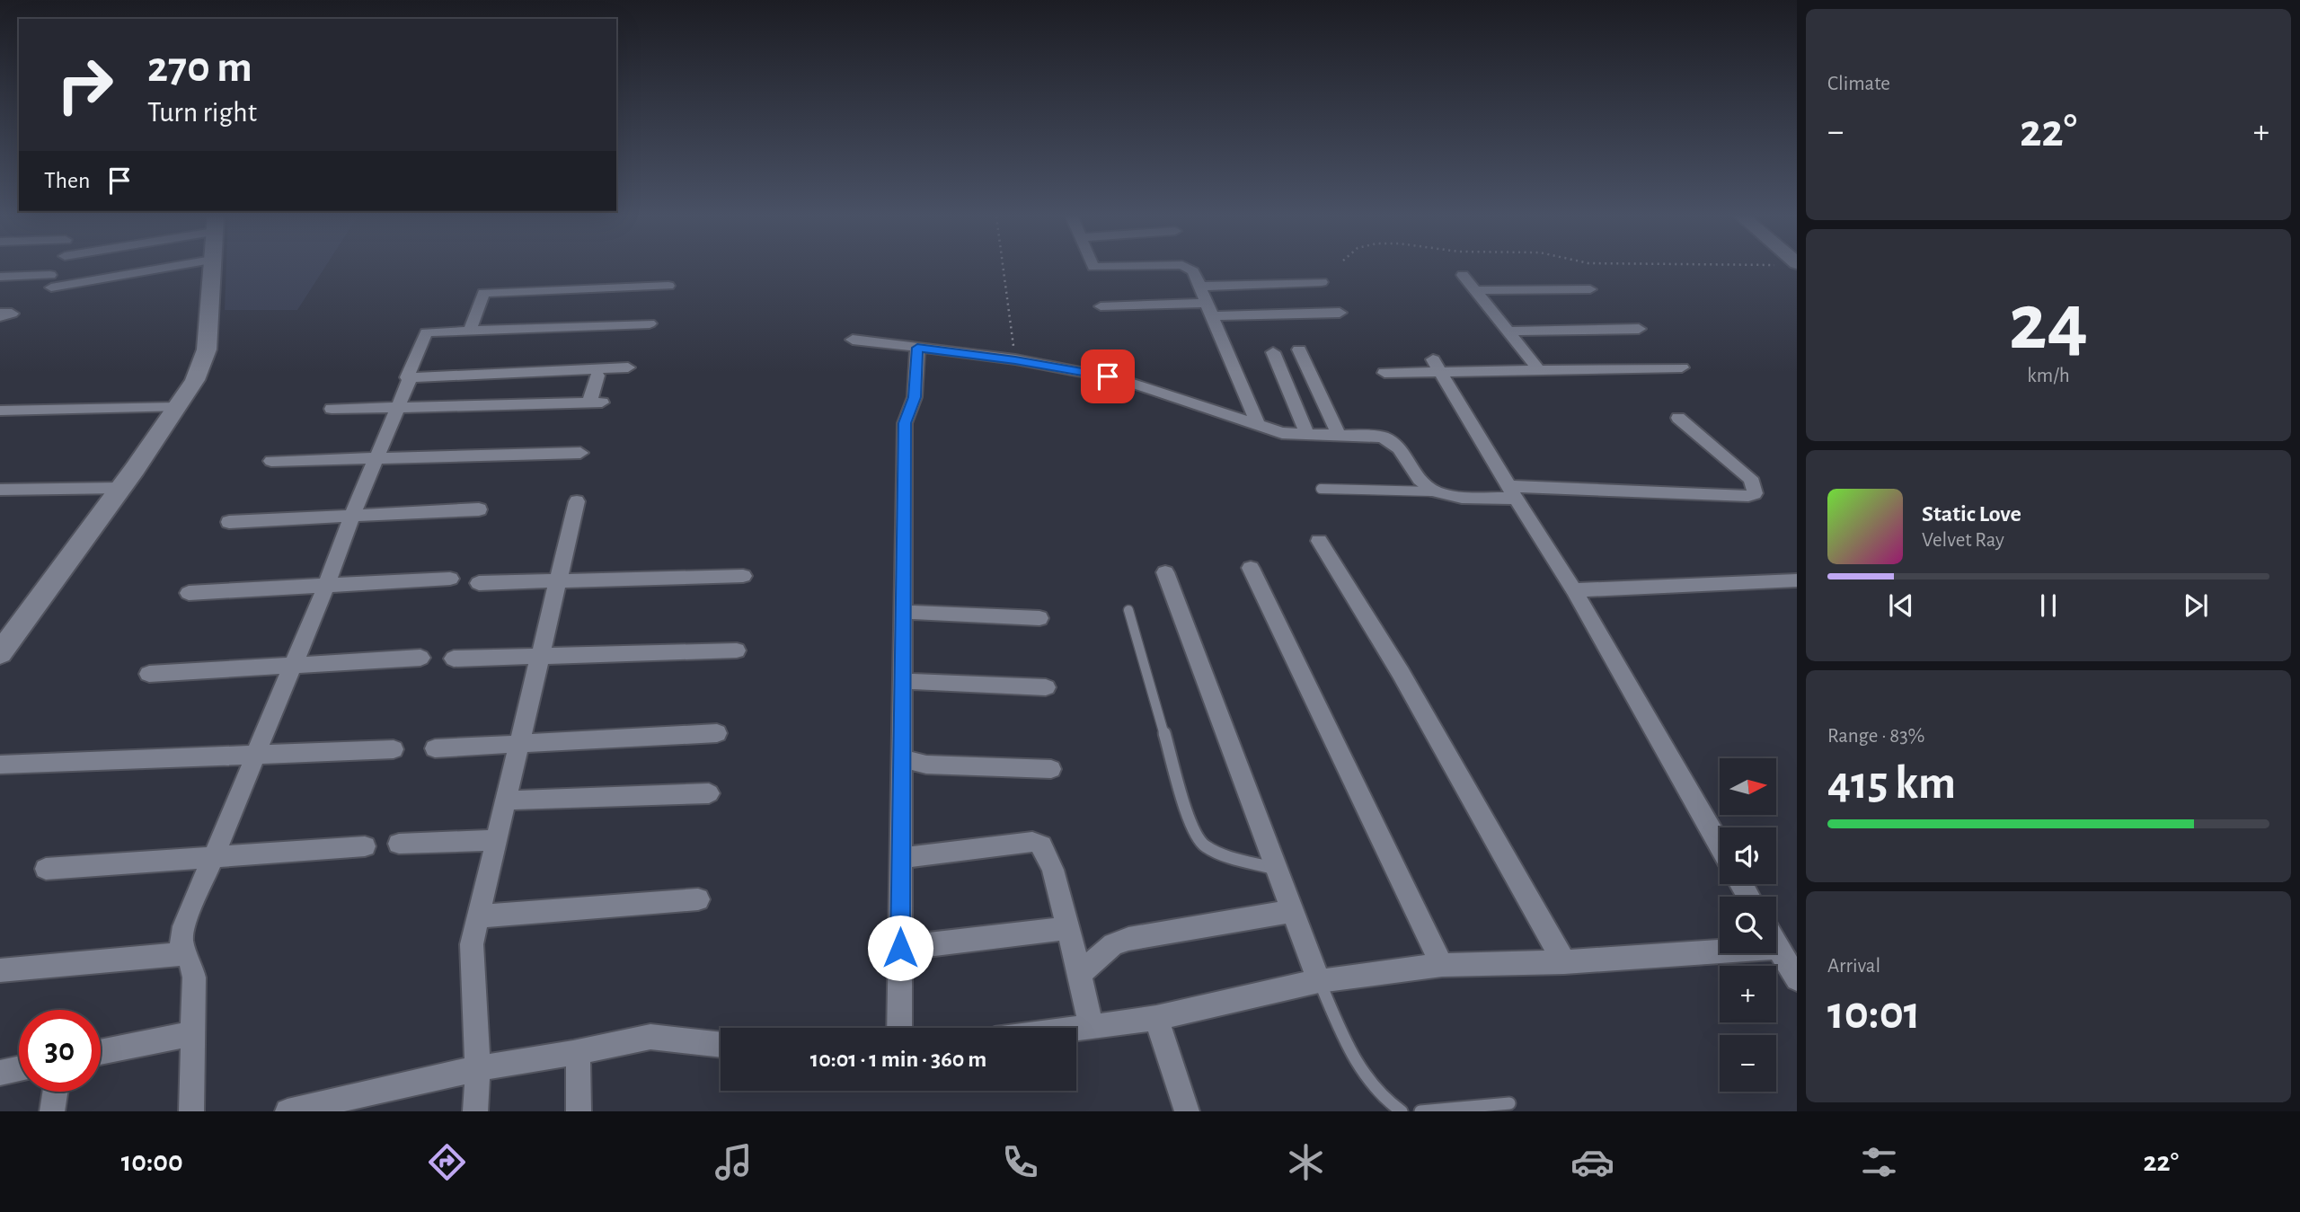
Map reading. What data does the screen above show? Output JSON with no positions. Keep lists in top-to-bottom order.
{
  "north": "right",
  "page": {
    "tile": [
      "Climate",
      ["24", "km/h"],
      ["Range · 83%", "415 km"],
      ["Arrival", "10:01"]
    ],
    "turn": ["270 m", "Turn right"],
    "heat": ["−", "22°", "+"],
    "then": "Then",
    "song": ["Static Love", "Velvet Ray"],
    "map_buttons": ["+", "−"],
    "limit": "30",
    "trip": "10:01 · 1 min · 360 m",
    "tabs": ["10:00", "22°"]
  }
}
